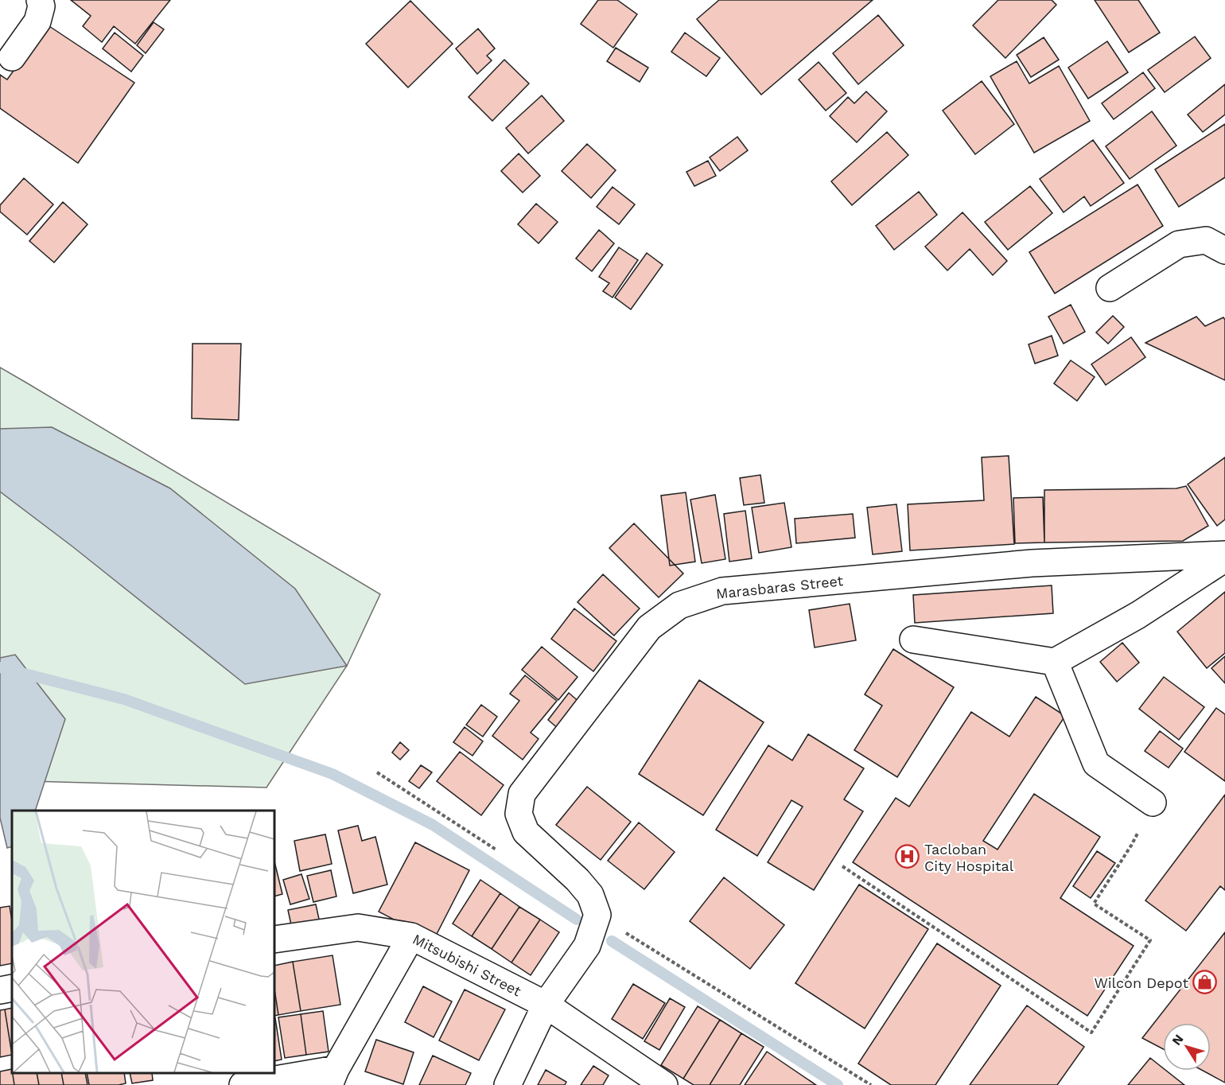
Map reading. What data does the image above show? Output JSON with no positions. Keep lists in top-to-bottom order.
{
  "streets": {
    "street": ["Marasbaras Street", "Mitsubishi Street"]
  },
  "places": {
    "hospital": ["Tacloban City Hospital"],
    "shop": ["Wilcon Depot"]
  },
  "north": "top left"
}
